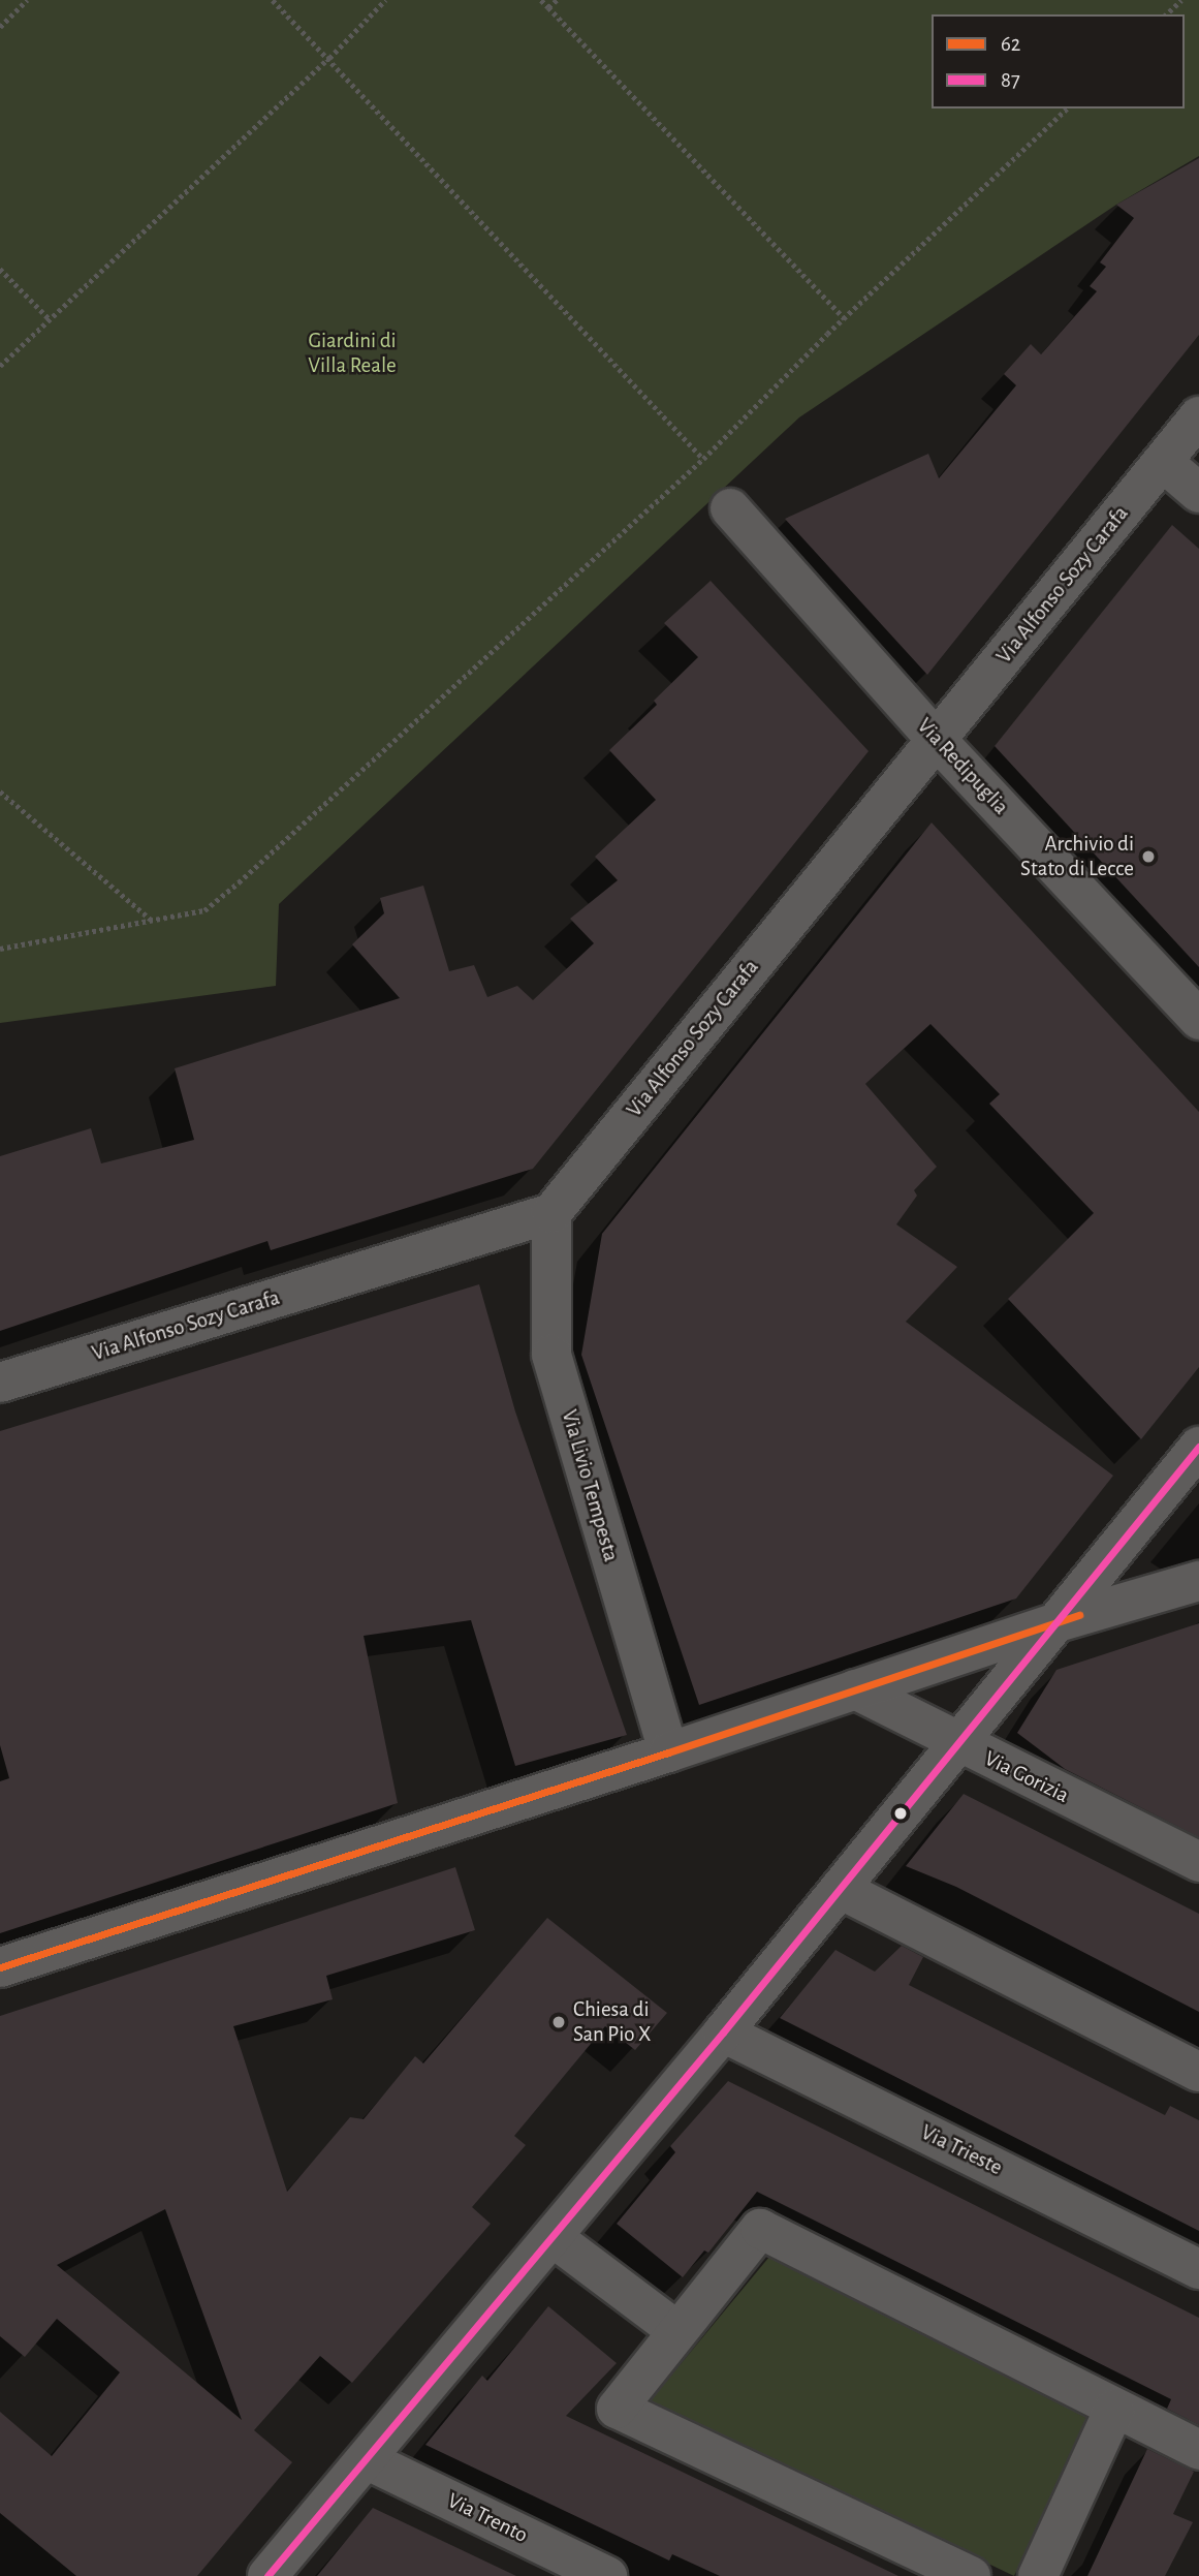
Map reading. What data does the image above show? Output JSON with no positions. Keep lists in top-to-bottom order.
{
  "streets": {
    "street": [
      "Via Alfonso Sozy Carafa",
      "Via Redipuglia",
      "Via Livio Tempesta",
      "Via Gorizia",
      "Via Trieste",
      "Via Trento"
    ]
  },
  "crossings": [
    ["Via Alfonso Sozy Carafa", "Via Redipuglia"],
    ["Via Alfonso Sozy Carafa", "Via Livio Tempesta"]
  ],
  "parks": ["Giardini di Villa Reale"],
  "places": ["Archivio di Stato di Lecce", "Chiesa di San Pio X"],
  "lines": ["transit line 87", "transit line 62"],
  "legend": ["62", "87"]
}
